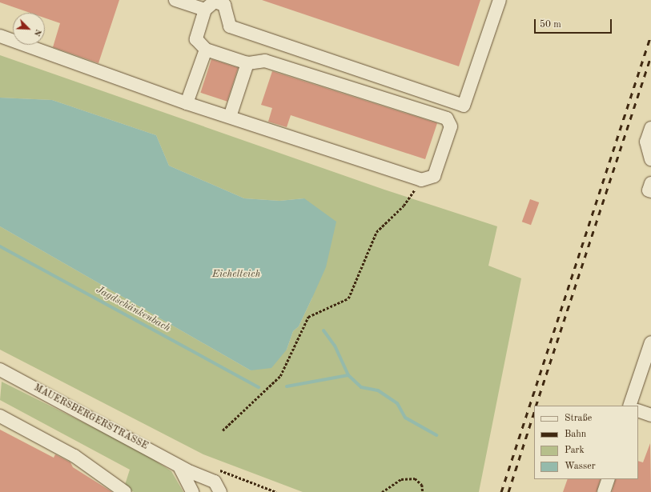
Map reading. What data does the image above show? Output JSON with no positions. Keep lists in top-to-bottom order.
{
  "streets": {
    "street": ["MAUERSBERGERSTRASSE"]
  },
  "water": ["Eichelteich", "Jagdschänkenbach"],
  "legend": [
    "Straße",
    "Bahn",
    "Park",
    "Wasser"
  ],
  "scale_bar": "50 m",
  "north": "bottom right"
}
